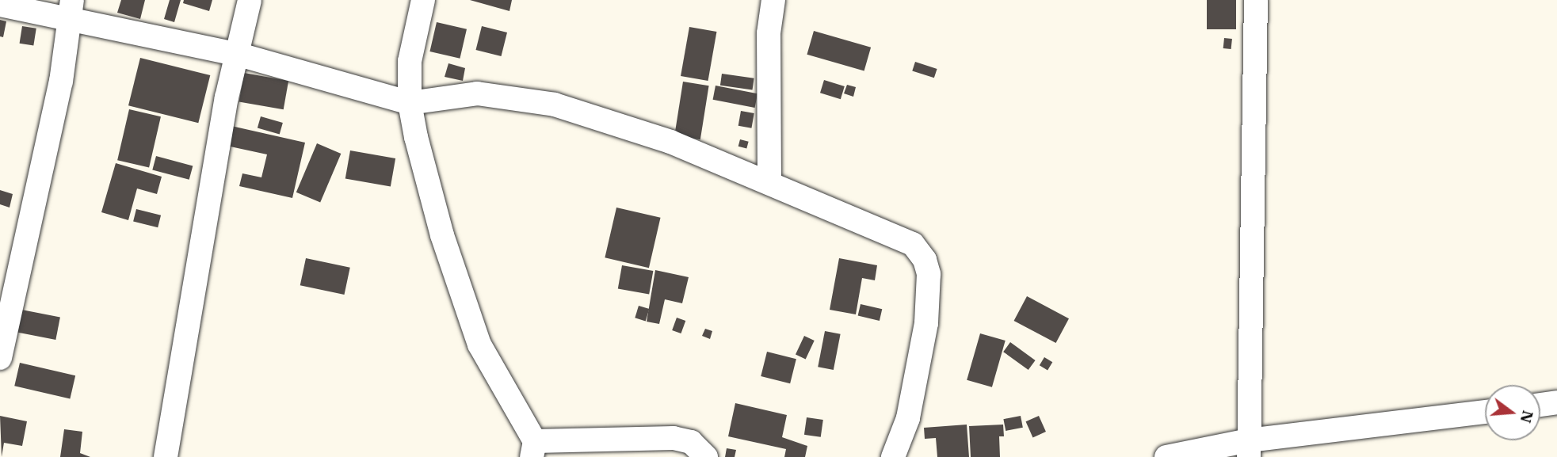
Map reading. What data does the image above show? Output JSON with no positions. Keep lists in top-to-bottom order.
{
  "north": "right"
}
